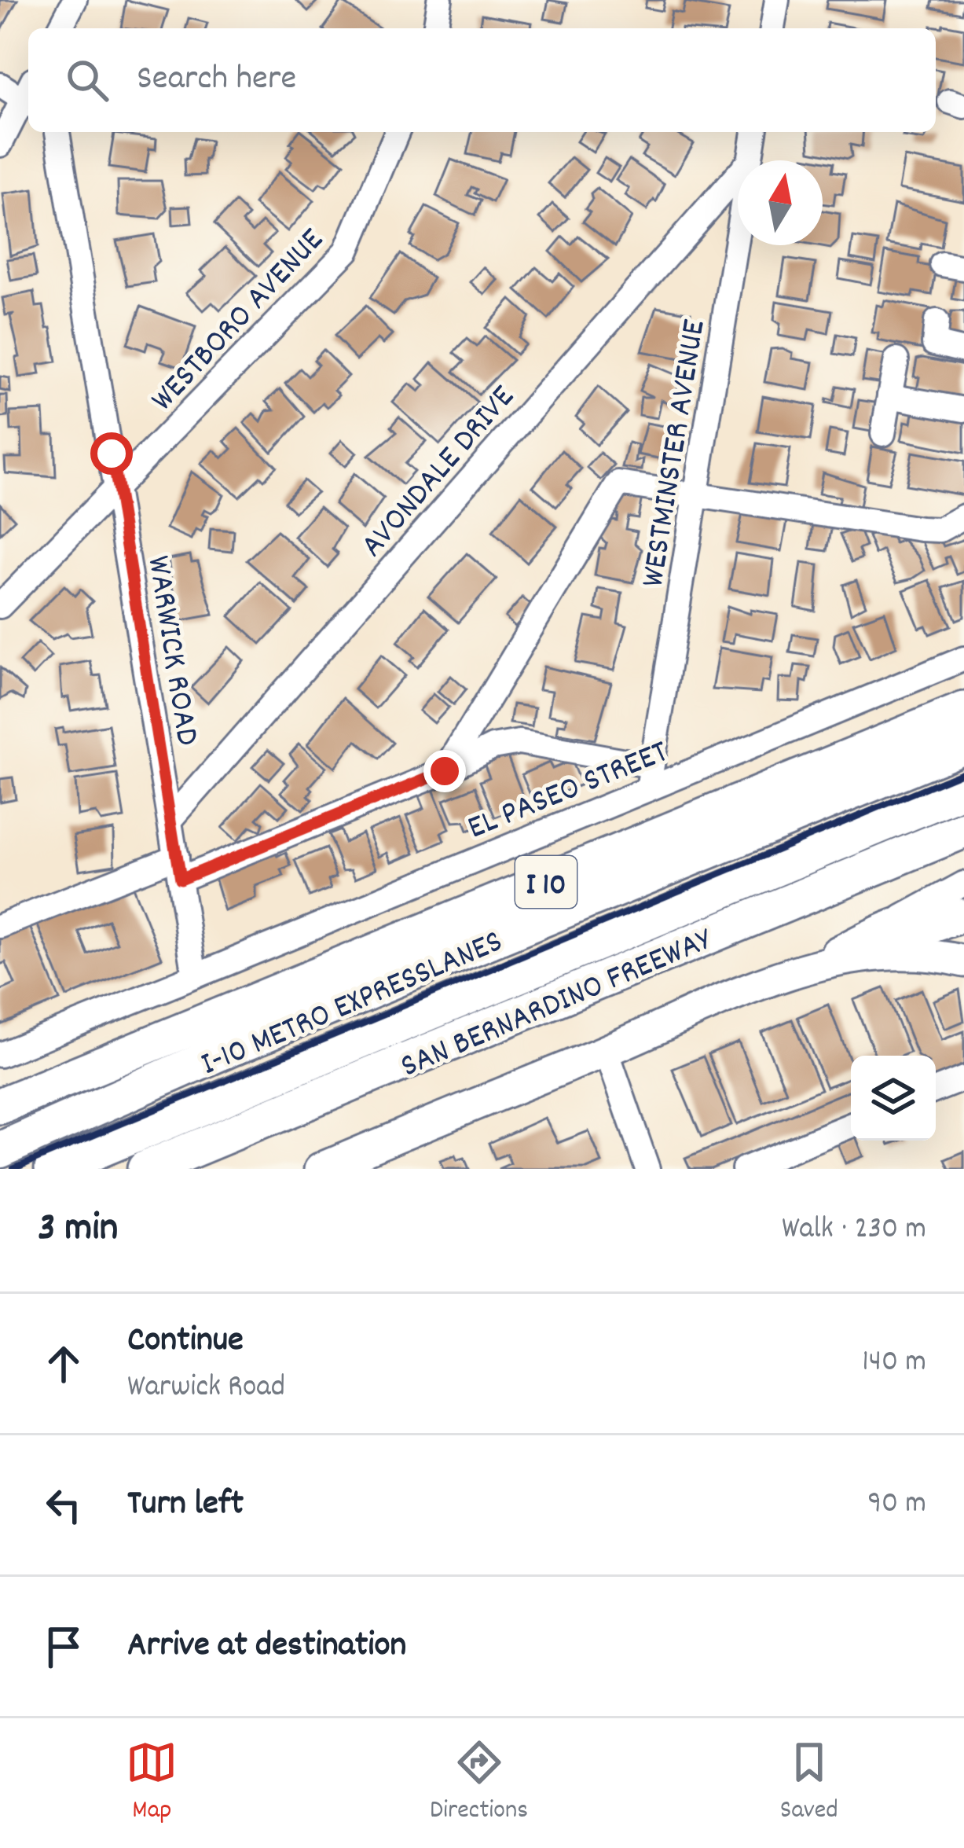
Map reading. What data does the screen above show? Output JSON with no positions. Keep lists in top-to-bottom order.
{
  "streets": {
    "highway": ["I 10", "I-10 METRO EXPRESSLANES", "SAN BERNARDINO FREEWAY"],
    "street": [
      "WESTBORO AVENUE",
      "WESTMINSTER AVENUE",
      "AVONDALE DRIVE",
      "WARWICK ROAD",
      "EL PASEO STREET"
    ]
  },
  "crossings": [
    ["WESTBORO AVENUE", "WARWICK ROAD"],
    ["WESTMINSTER AVENUE", "EL PASEO STREET"],
    ["AVONDALE DRIVE", "WARWICK ROAD"],
    ["WARWICK ROAD", "EL PASEO STREET"]
  ],
  "north": "top",
  "page": {
    "search": "Search here",
    "heading": ["3 min", "Walk · 230 m"],
    "list": [
      ["Continue", "Warwick Road", "140 m"],
      ["Turn left", "90 m"],
      "Arrive at destination"
    ],
    "nav": ["Map", "Directions", "Saved"]
  }
}
